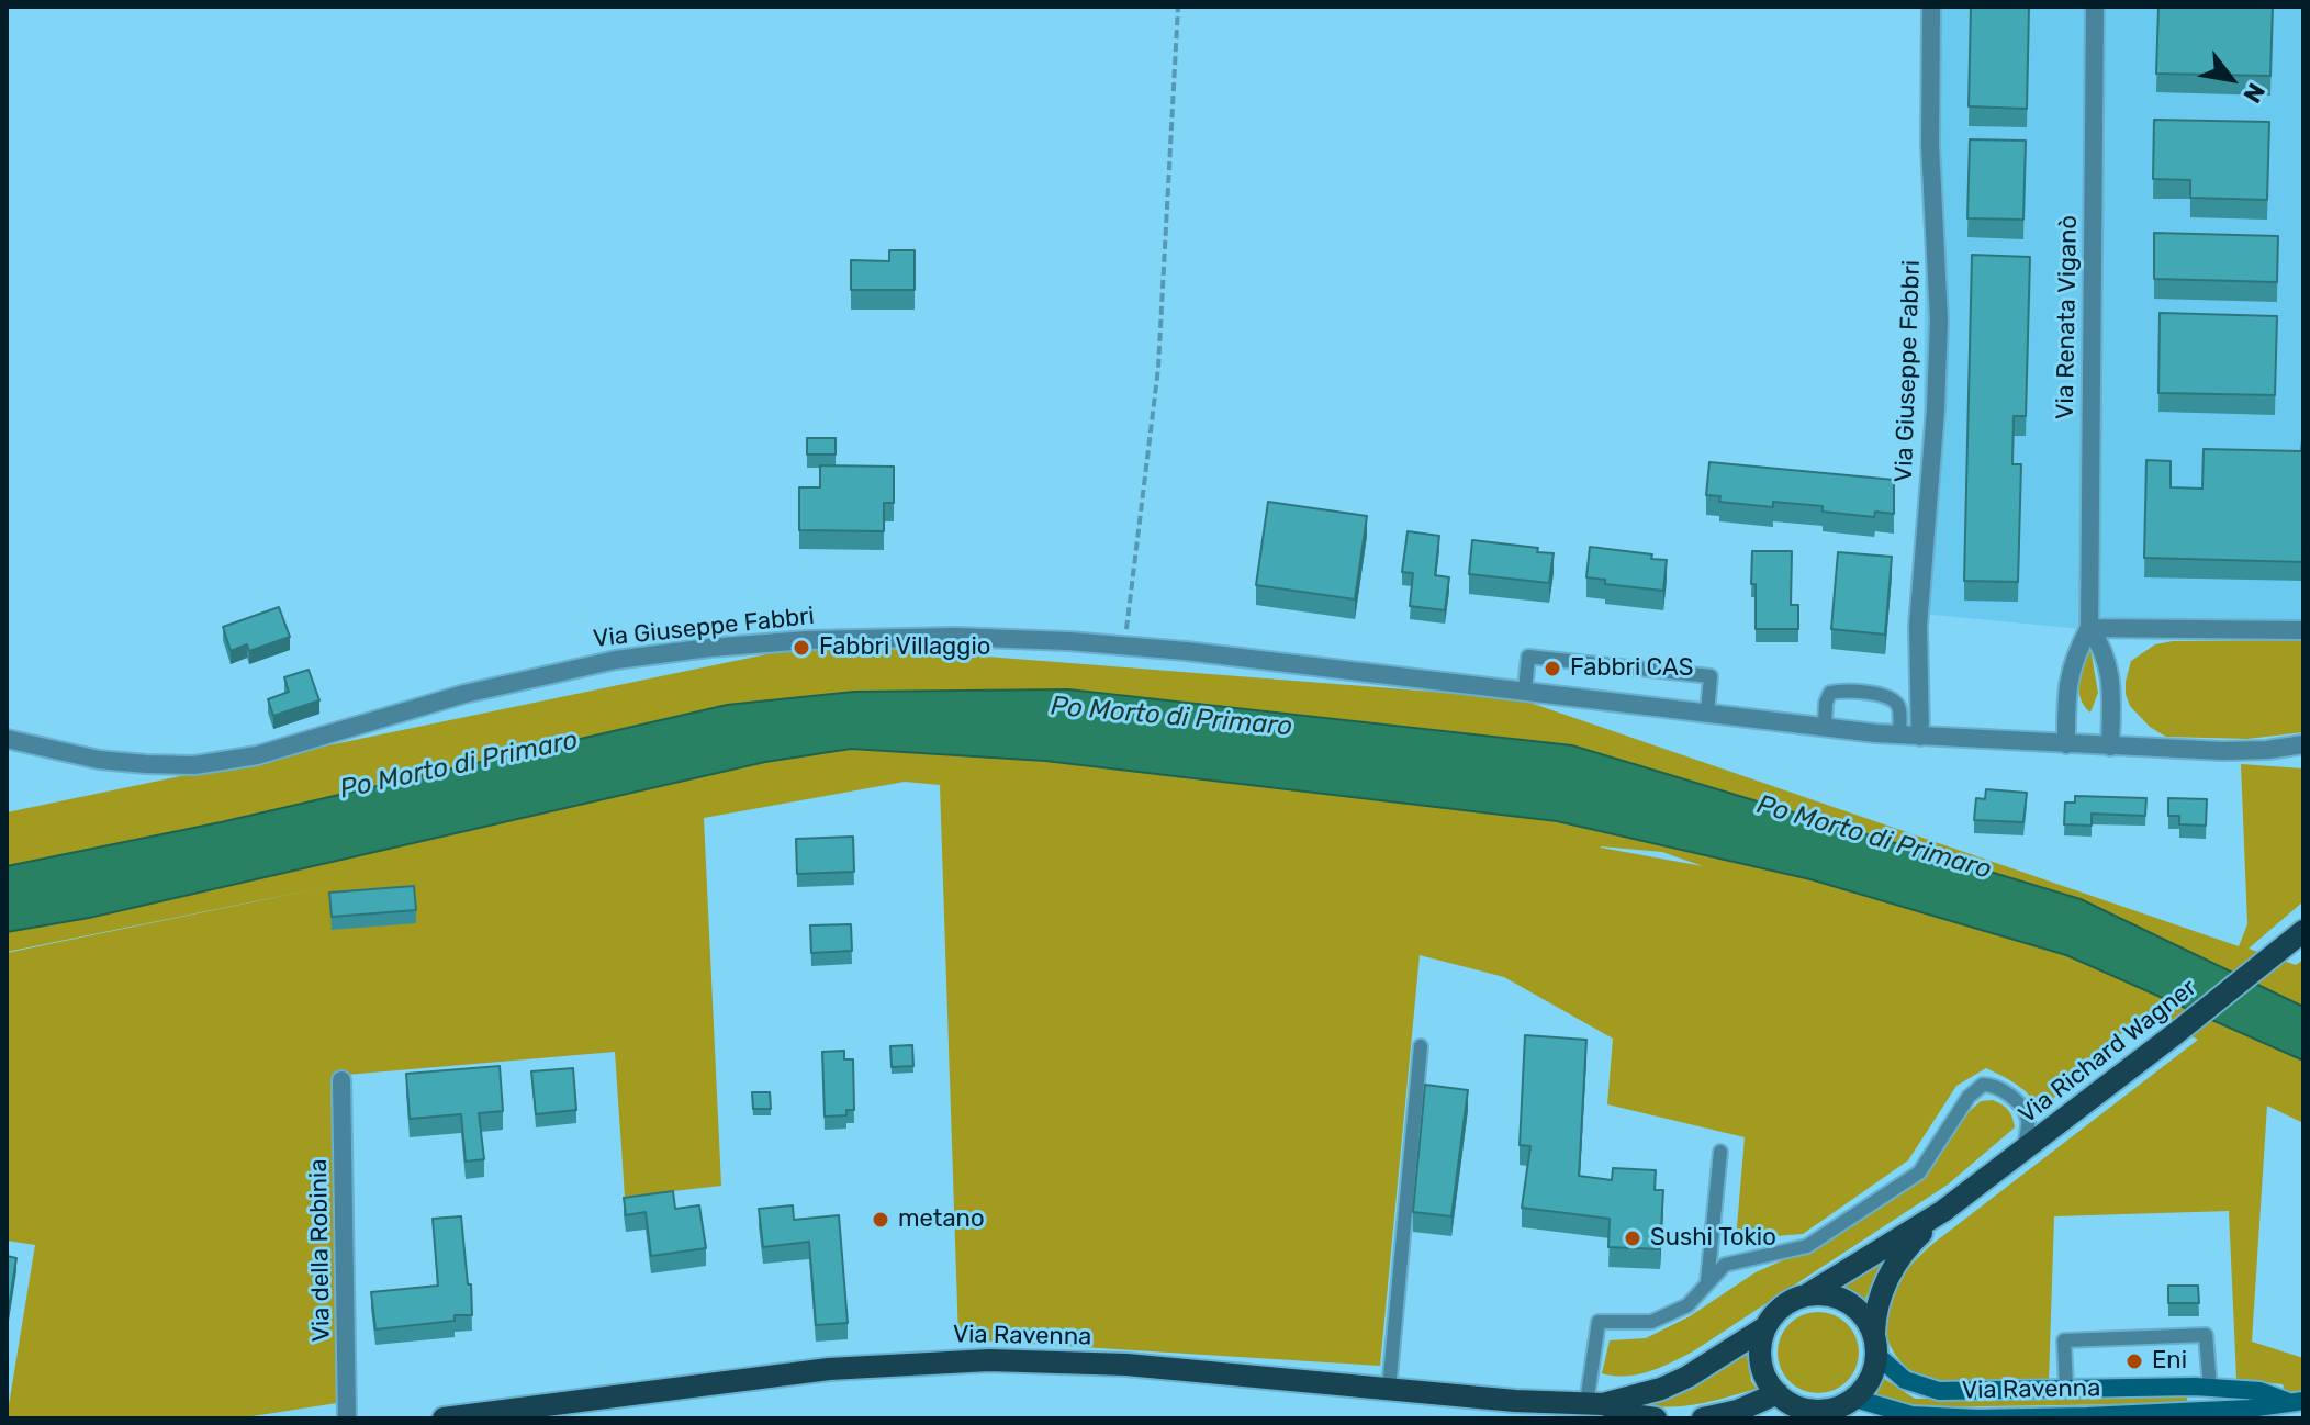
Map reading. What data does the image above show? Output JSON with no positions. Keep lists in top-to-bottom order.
{
  "streets": {
    "main road": ["Via Richard Wagner", "Via Ravenna"],
    "street": ["Via Renata Viganò", "Via Giuseppe Fabbri", "Via della Robinia"]
  },
  "crossings": [
    ["Via Renata Viganò", "Via Giuseppe Fabbri"],
    ["Via Richard Wagner", "Via Ravenna"]
  ],
  "water": ["Po Morto di Primaro"],
  "places": [
    "Fabbri Villaggio",
    "Fabbri CAS",
    "metano",
    "Sushi Tokio",
    "Eni"
  ],
  "north": "bottom right"
}
